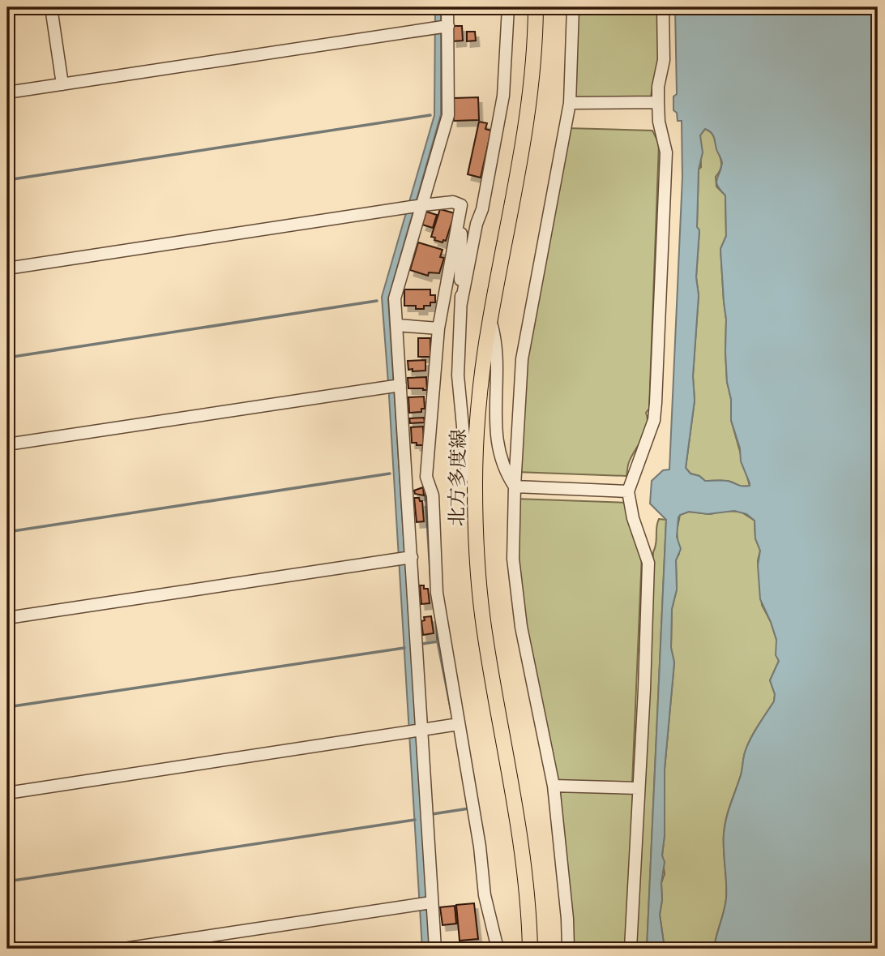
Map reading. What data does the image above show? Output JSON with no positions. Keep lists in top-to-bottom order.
{
  "streets": {
    "main road": ["北方多度線"]
  }
}
